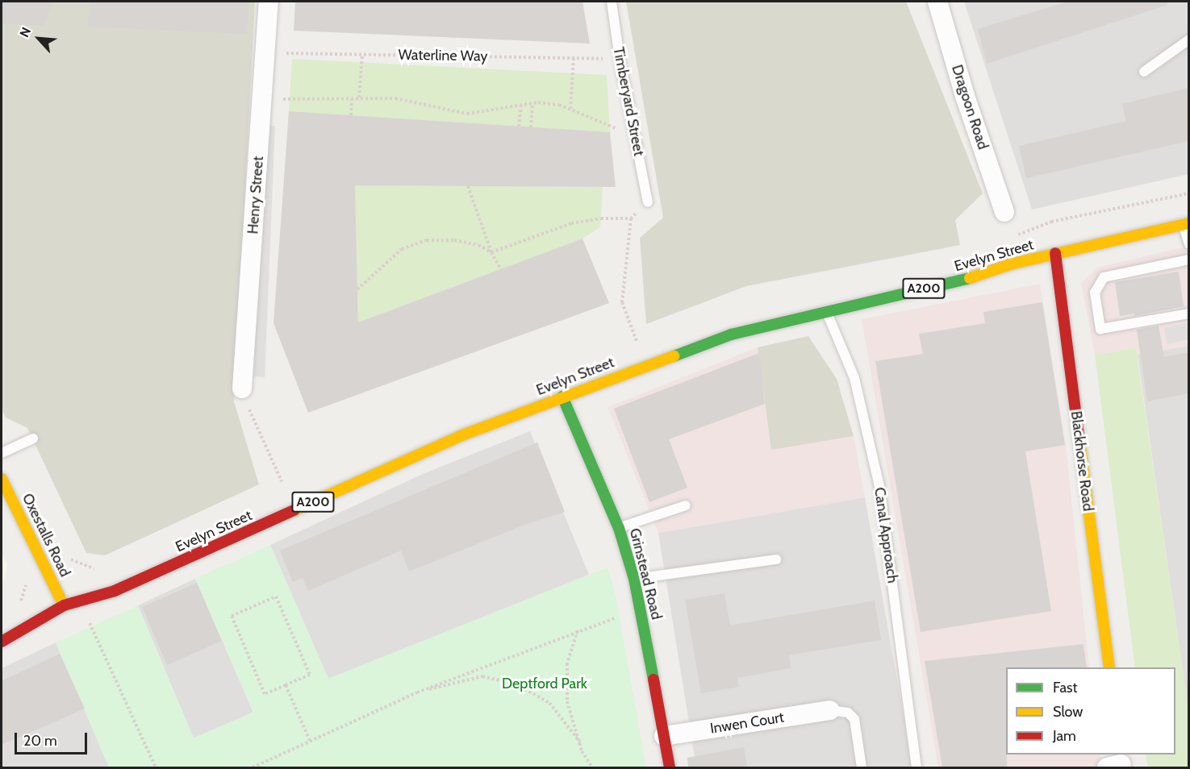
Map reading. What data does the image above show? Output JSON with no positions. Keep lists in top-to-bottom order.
{
  "streets": {
    "main road": [
      "Evelyn Street",
      "A200",
      "Blackhorse Road",
      "Oxestalls Road",
      "Grinstead Road"
    ],
    "street": ["Dragoon Road", "Henry Street", "Inwen Court"],
    "lane": ["Timberyard Street", "Canal Approach"],
    "path": ["Waterline Way"]
  },
  "crossings": [
    ["Waterline Way", "Timberyard Street"],
    ["Waterline Way", "Henry Street"],
    ["Evelyn Street", "Blackhorse Road"],
    ["Evelyn Street", "Oxestalls Road"],
    ["Evelyn Street", "Canal Approach"],
    ["Evelyn Street", "Grinstead Road"],
    ["Grinstead Road", "Inwen Court"]
  ],
  "parks": ["Deptford Park"],
  "legend": ["Fast", "Slow", "Jam"],
  "scale_bar": "20 m",
  "north": "top left"
}
